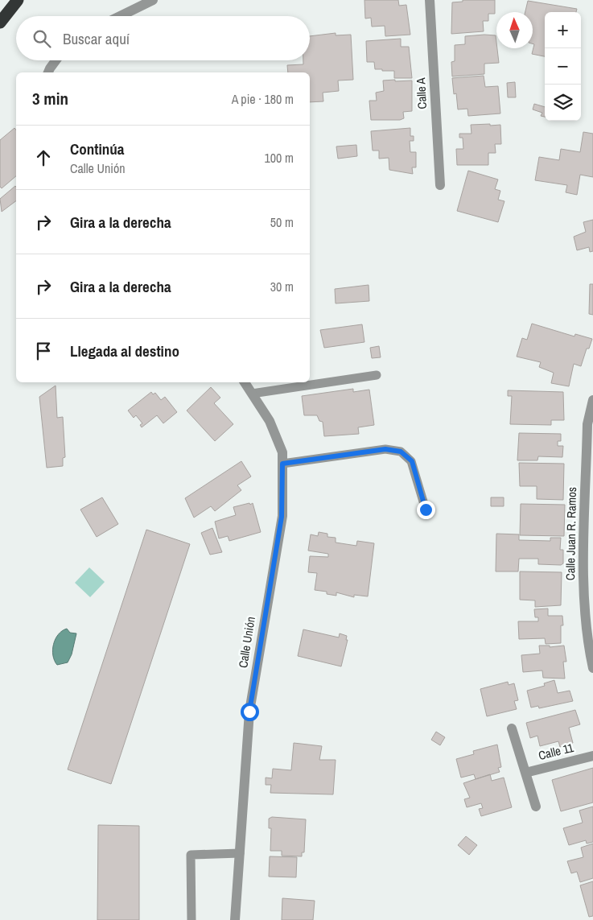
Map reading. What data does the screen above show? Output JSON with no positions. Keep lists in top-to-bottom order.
{
  "streets": {
    "street": [
      "Calle A",
      "Calle Juan R. Ramos",
      "Calle Unión",
      "Calle 11"
    ]
  },
  "north": "top",
  "page": {
    "map_buttons": ["+", "−"],
    "search": "Buscar aquí",
    "heading": ["3 min", "A pie · 180 m"],
    "list": [
      ["Continúa", "Calle Unión", "100 m"],
      ["Gira a la derecha", "50 m"],
      ["Gira a la derecha", "30 m"],
      "Llegada al destino"
    ]
  }
}
